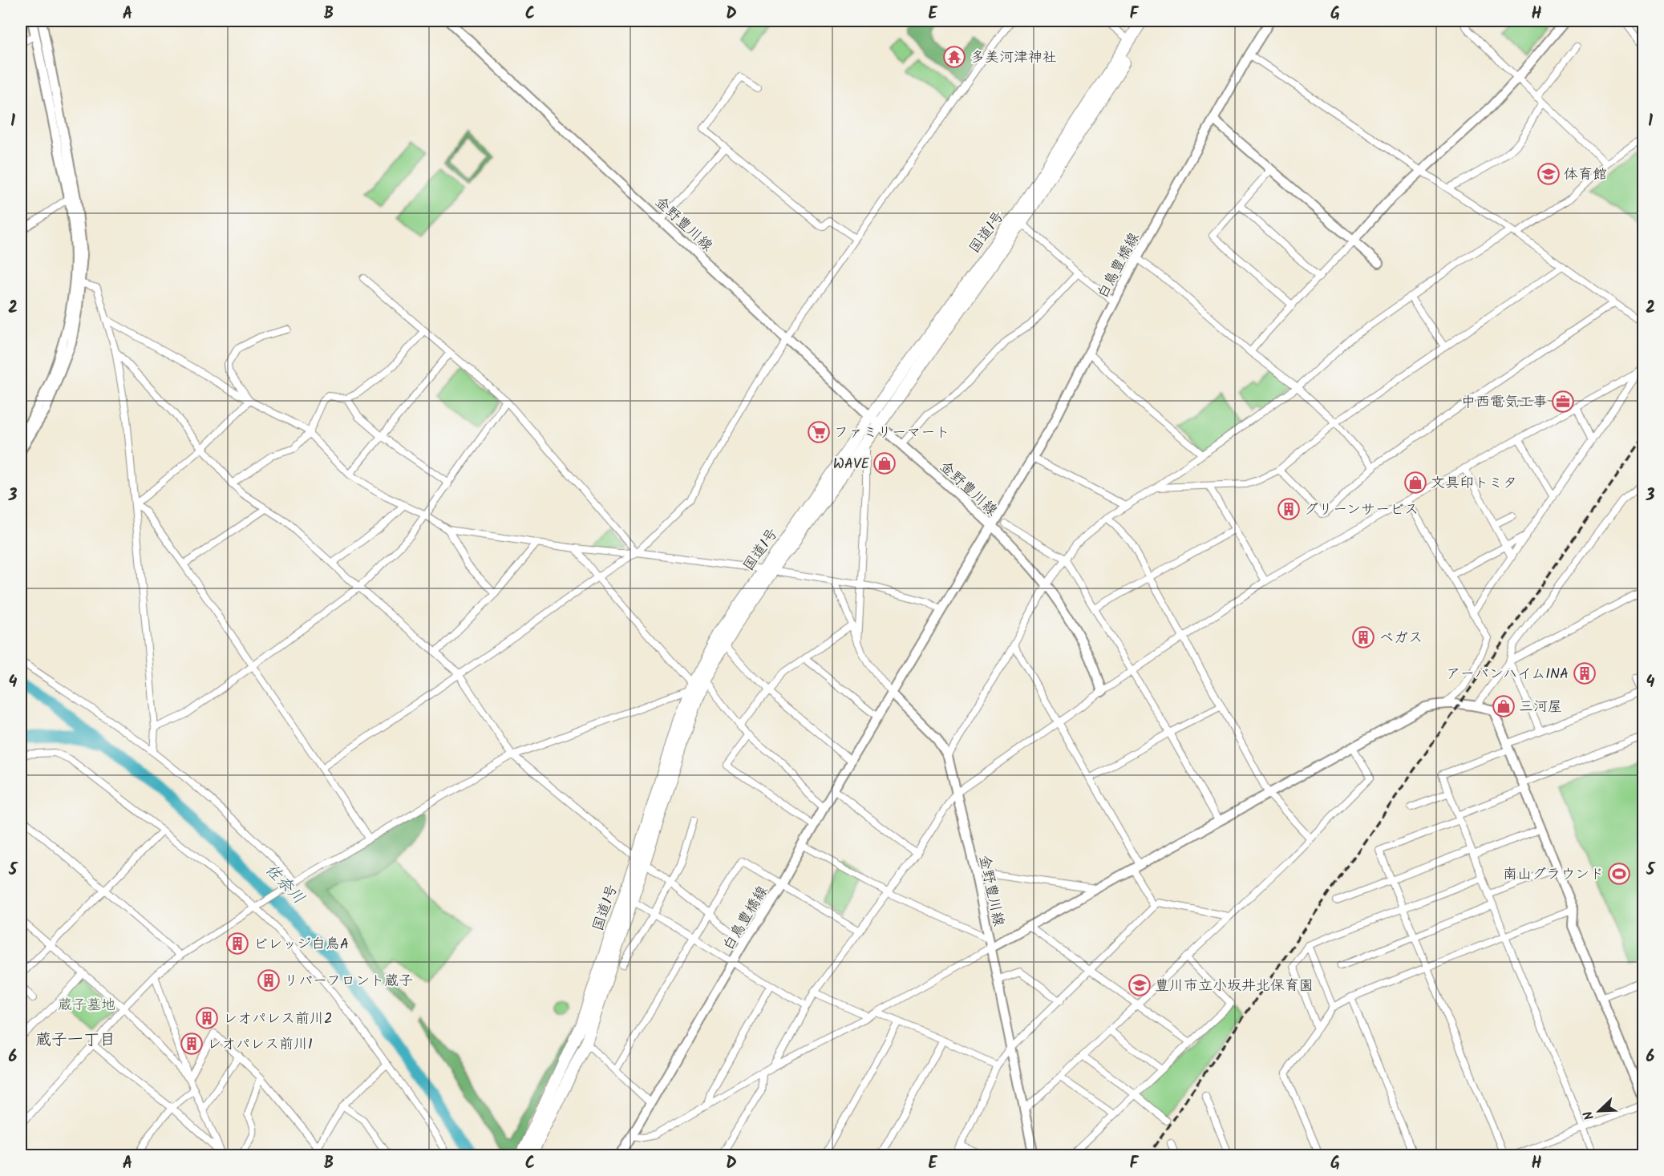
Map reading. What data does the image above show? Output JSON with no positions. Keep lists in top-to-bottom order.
{
  "streets": {
    "highway": ["国道1号"],
    "street": ["金野豊川線", "白鳥豊橋線"]
  },
  "crossings": [
    ["金野豊川線", "国道1号"],
    ["金野豊川線", "白鳥豊橋線"]
  ],
  "districts": ["蔵子一丁目"],
  "water": ["佐奈川"],
  "parks": ["蔵子墓地"],
  "places": {
    "temple": ["多美河津神社"],
    "school or university": ["体育館", "豊川市立小坂井北保育園"],
    "office": ["中西電気工事"],
    "supermarket": ["ファミリーマート"],
    "shop": ["WAVE", "文具印トミタ", "三河屋"],
    "building": [
      "グリーンサービス",
      "ベガス",
      "アーバンハイムINA",
      "ビレッジ白鳥A",
      "リバーフロント蔵子",
      "レオパレス前川2",
      "レオパレス前川1"
    ],
    "sports": ["南山グラウンド"]
  },
  "north": "bottom left",
  "grid": {
    "columns": [
      "A",
      "B",
      "C",
      "D",
      "E",
      "F",
      "G",
      "H"
    ],
    "rows": [
      "1",
      "2",
      "3",
      "4",
      "5",
      "6"
    ]
  }
}
